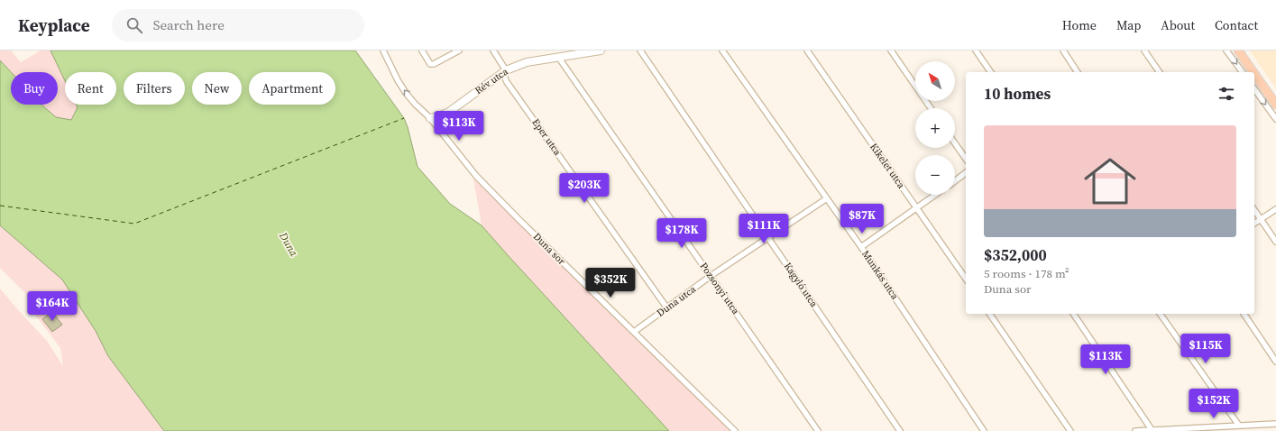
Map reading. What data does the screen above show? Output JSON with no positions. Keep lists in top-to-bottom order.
{
  "streets": {
    "street": [
      "Rév utca",
      "Eper utca",
      "Kikelet utca",
      "Duna sor",
      "Munkás utca",
      "Kagyló utca",
      "Pozsonyi utca",
      "Duna utca"
    ]
  },
  "crossings": [
    ["Rév utca", "Eper utca"],
    ["Rév utca", "Duna sor"],
    ["Rév utca", "Pozsonyi utca"],
    ["Eper utca", "Duna utca"],
    ["Duna sor", "Duna utca"],
    ["Munkás utca", "Duna utca"],
    ["Kagyló utca", "Duna utca"],
    ["Pozsonyi utca", "Duna utca"]
  ],
  "water": ["Duna"],
  "north": "top left",
  "page": {
    "header": "Keyplace",
    "search": "Search here",
    "nav": [
      "Home",
      "Map",
      "About",
      "Contact"
    ],
    "map_buttons": ["+", "−"],
    "chip": [
      "Buy",
      "Rent",
      "Filters",
      "New",
      "Apartment"
    ],
    "heading": "10 homes",
    "price": [
      "$113K",
      "$203K",
      "$87K",
      "$111K",
      "$178K",
      "$352K",
      "$164K",
      "$115K",
      "$113K",
      "$152K"
    ],
    "list": [
      {
        "name": "$352,000",
        "note": "5 rooms · 178 m² · Duna sor"
      }
    ]
  }
}
